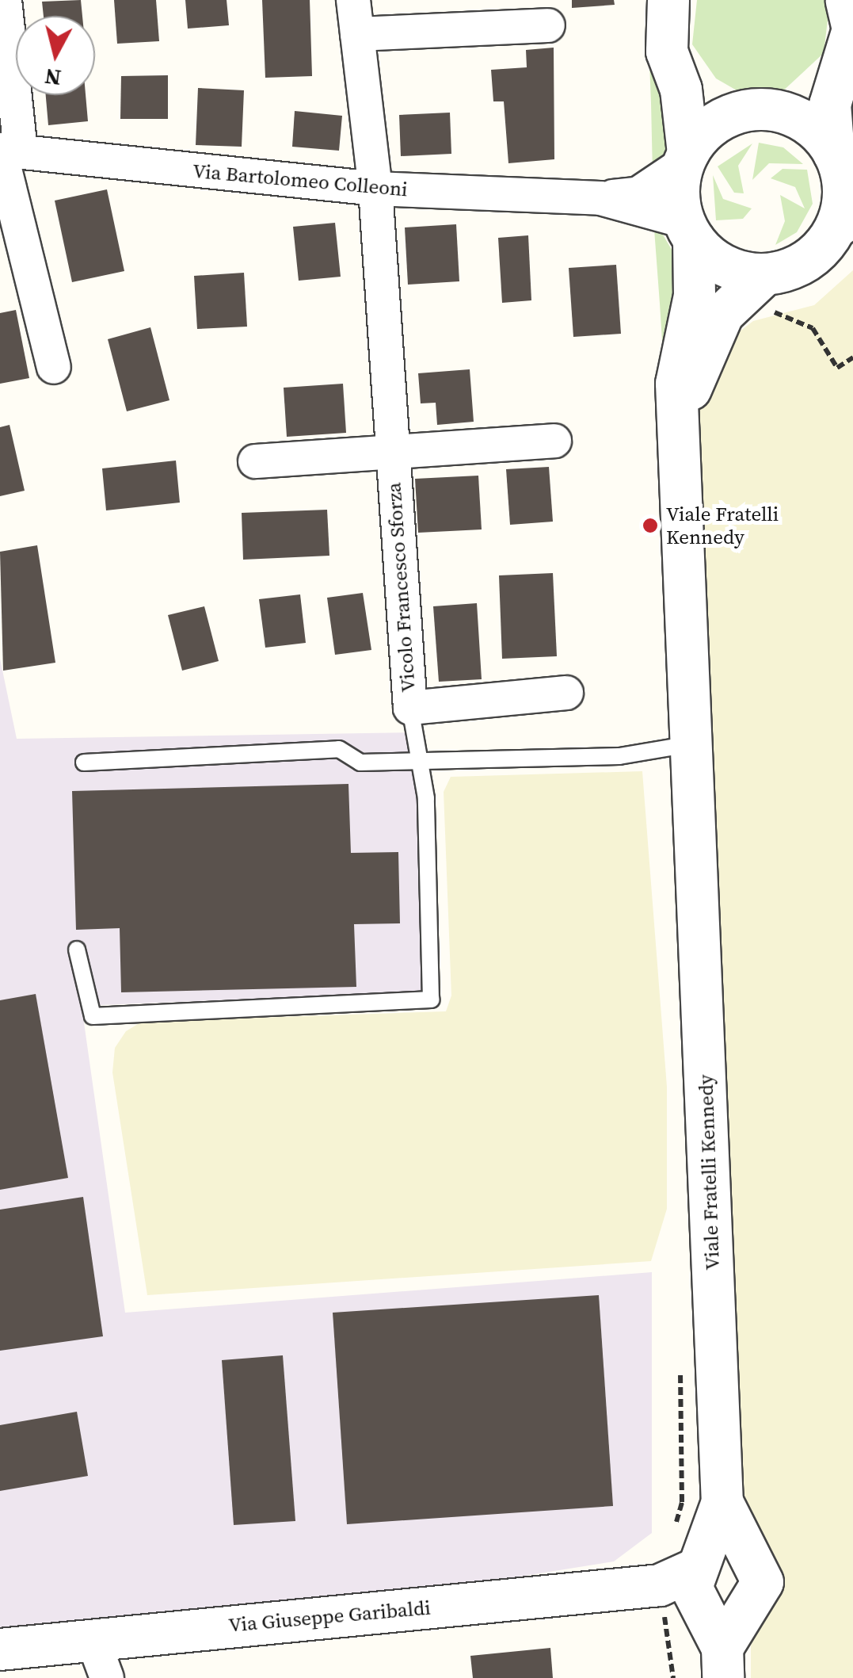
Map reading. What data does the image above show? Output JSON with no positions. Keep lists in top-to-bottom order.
{
  "streets": {
    "street": [
      "Via Bartolomeo Colleoni",
      "Vicolo Francesco Sforza",
      "Viale Fratelli Kennedy",
      "Via Giuseppe Garibaldi"
    ]
  },
  "crossings": [
    ["Via Bartolomeo Colleoni", "Vicolo Francesco Sforza"],
    ["Viale Fratelli Kennedy", "Via Giuseppe Garibaldi"]
  ],
  "places": ["Viale Fratelli Kennedy"],
  "north": "bottom"
}
